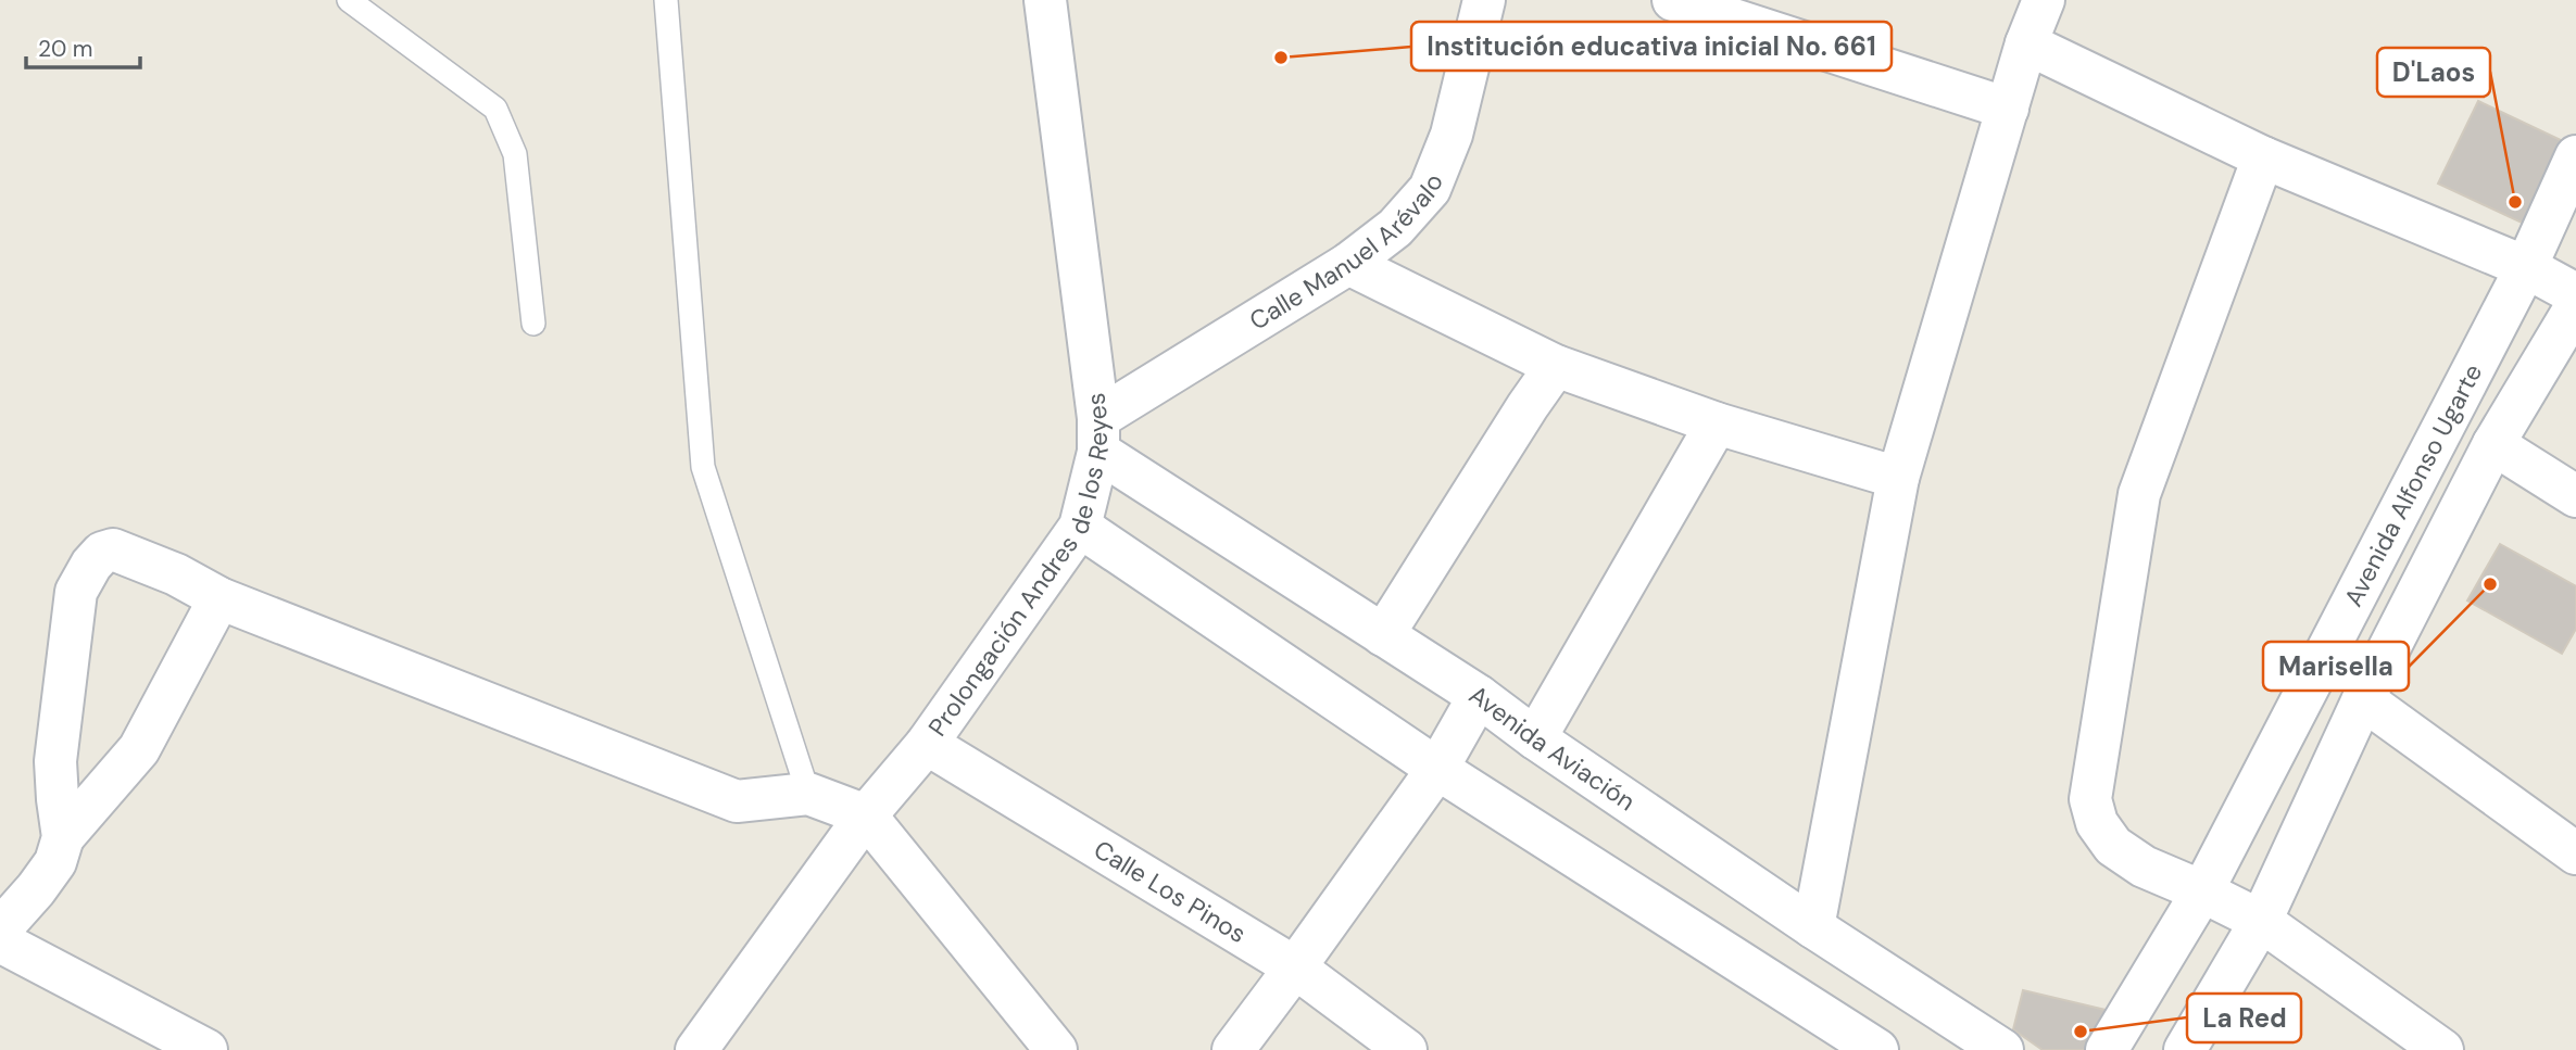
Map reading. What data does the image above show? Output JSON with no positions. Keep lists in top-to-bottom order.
{
  "streets": {
    "street": [
      "Calle Manuel Arévalo",
      "Avenida Alfonso Ugarte",
      "Prolongación Andres de los Reyes",
      "Avenida Aviación",
      "Calle Los Pinos"
    ]
  },
  "crossings": [
    ["Calle Manuel Arévalo", "Prolongación Andres de los Reyes"],
    ["Calle Manuel Arévalo", "Avenida Aviación"],
    ["Prolongación Andres de los Reyes", "Avenida Aviación"],
    ["Prolongación Andres de los Reyes", "Calle Los Pinos"]
  ],
  "places": [
    "Institución educativa inicial No. 661",
    "D'Laos",
    "Marisella",
    "La Red"
  ],
  "scale_bar": "20 m"
}
